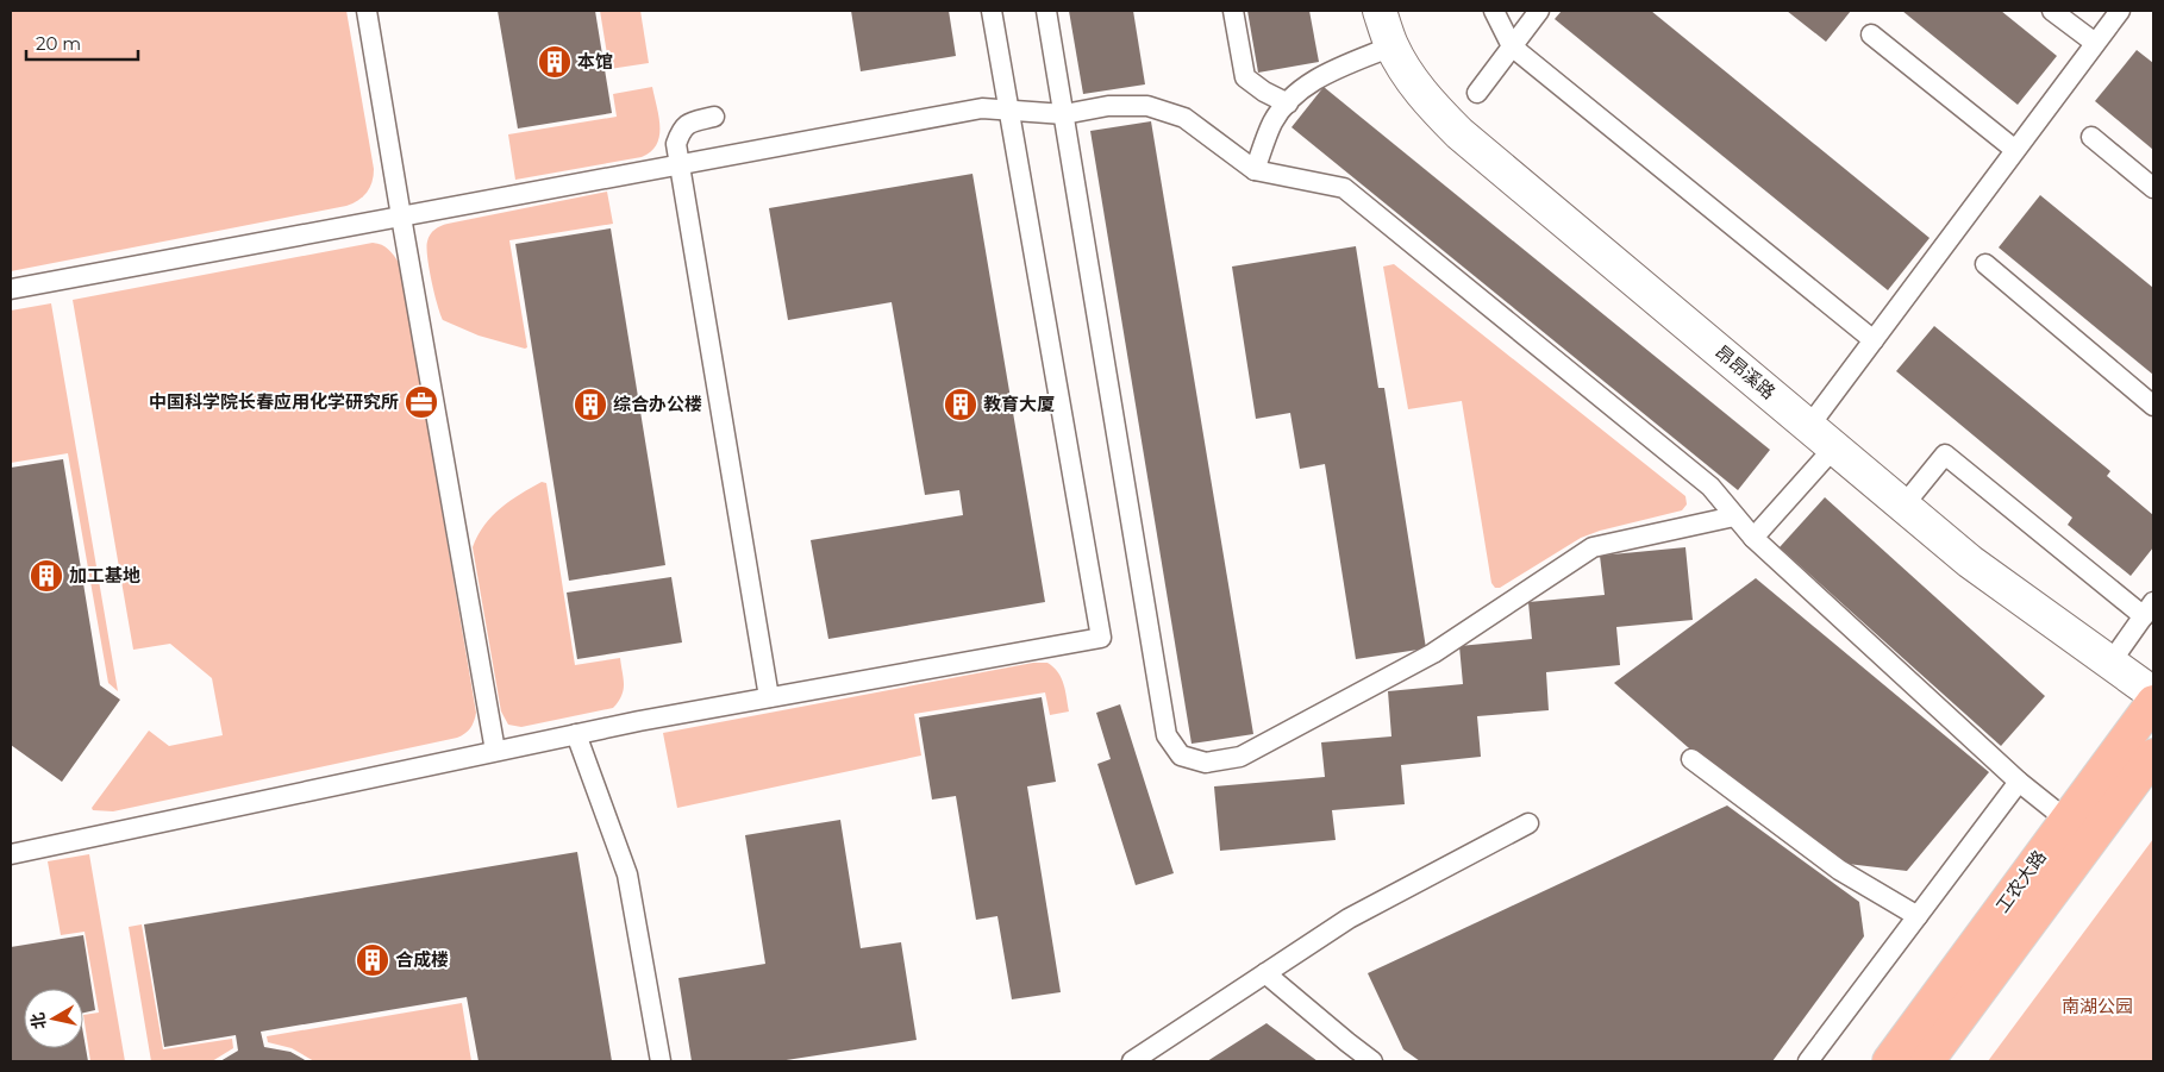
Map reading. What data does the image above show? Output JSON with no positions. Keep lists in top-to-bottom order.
{
  "streets": {
    "main road": ["工农大路"],
    "street": ["昂昂溪路"]
  },
  "parks": ["南湖公园"],
  "places": {
    "building": [
      "本馆",
      "综合办公楼",
      "教育大厦",
      "加工基地",
      "合成楼"
    ],
    "office": ["中国科学院长春应用化学研究所"]
  },
  "scale_bar": "20 m",
  "north": "left"
}
